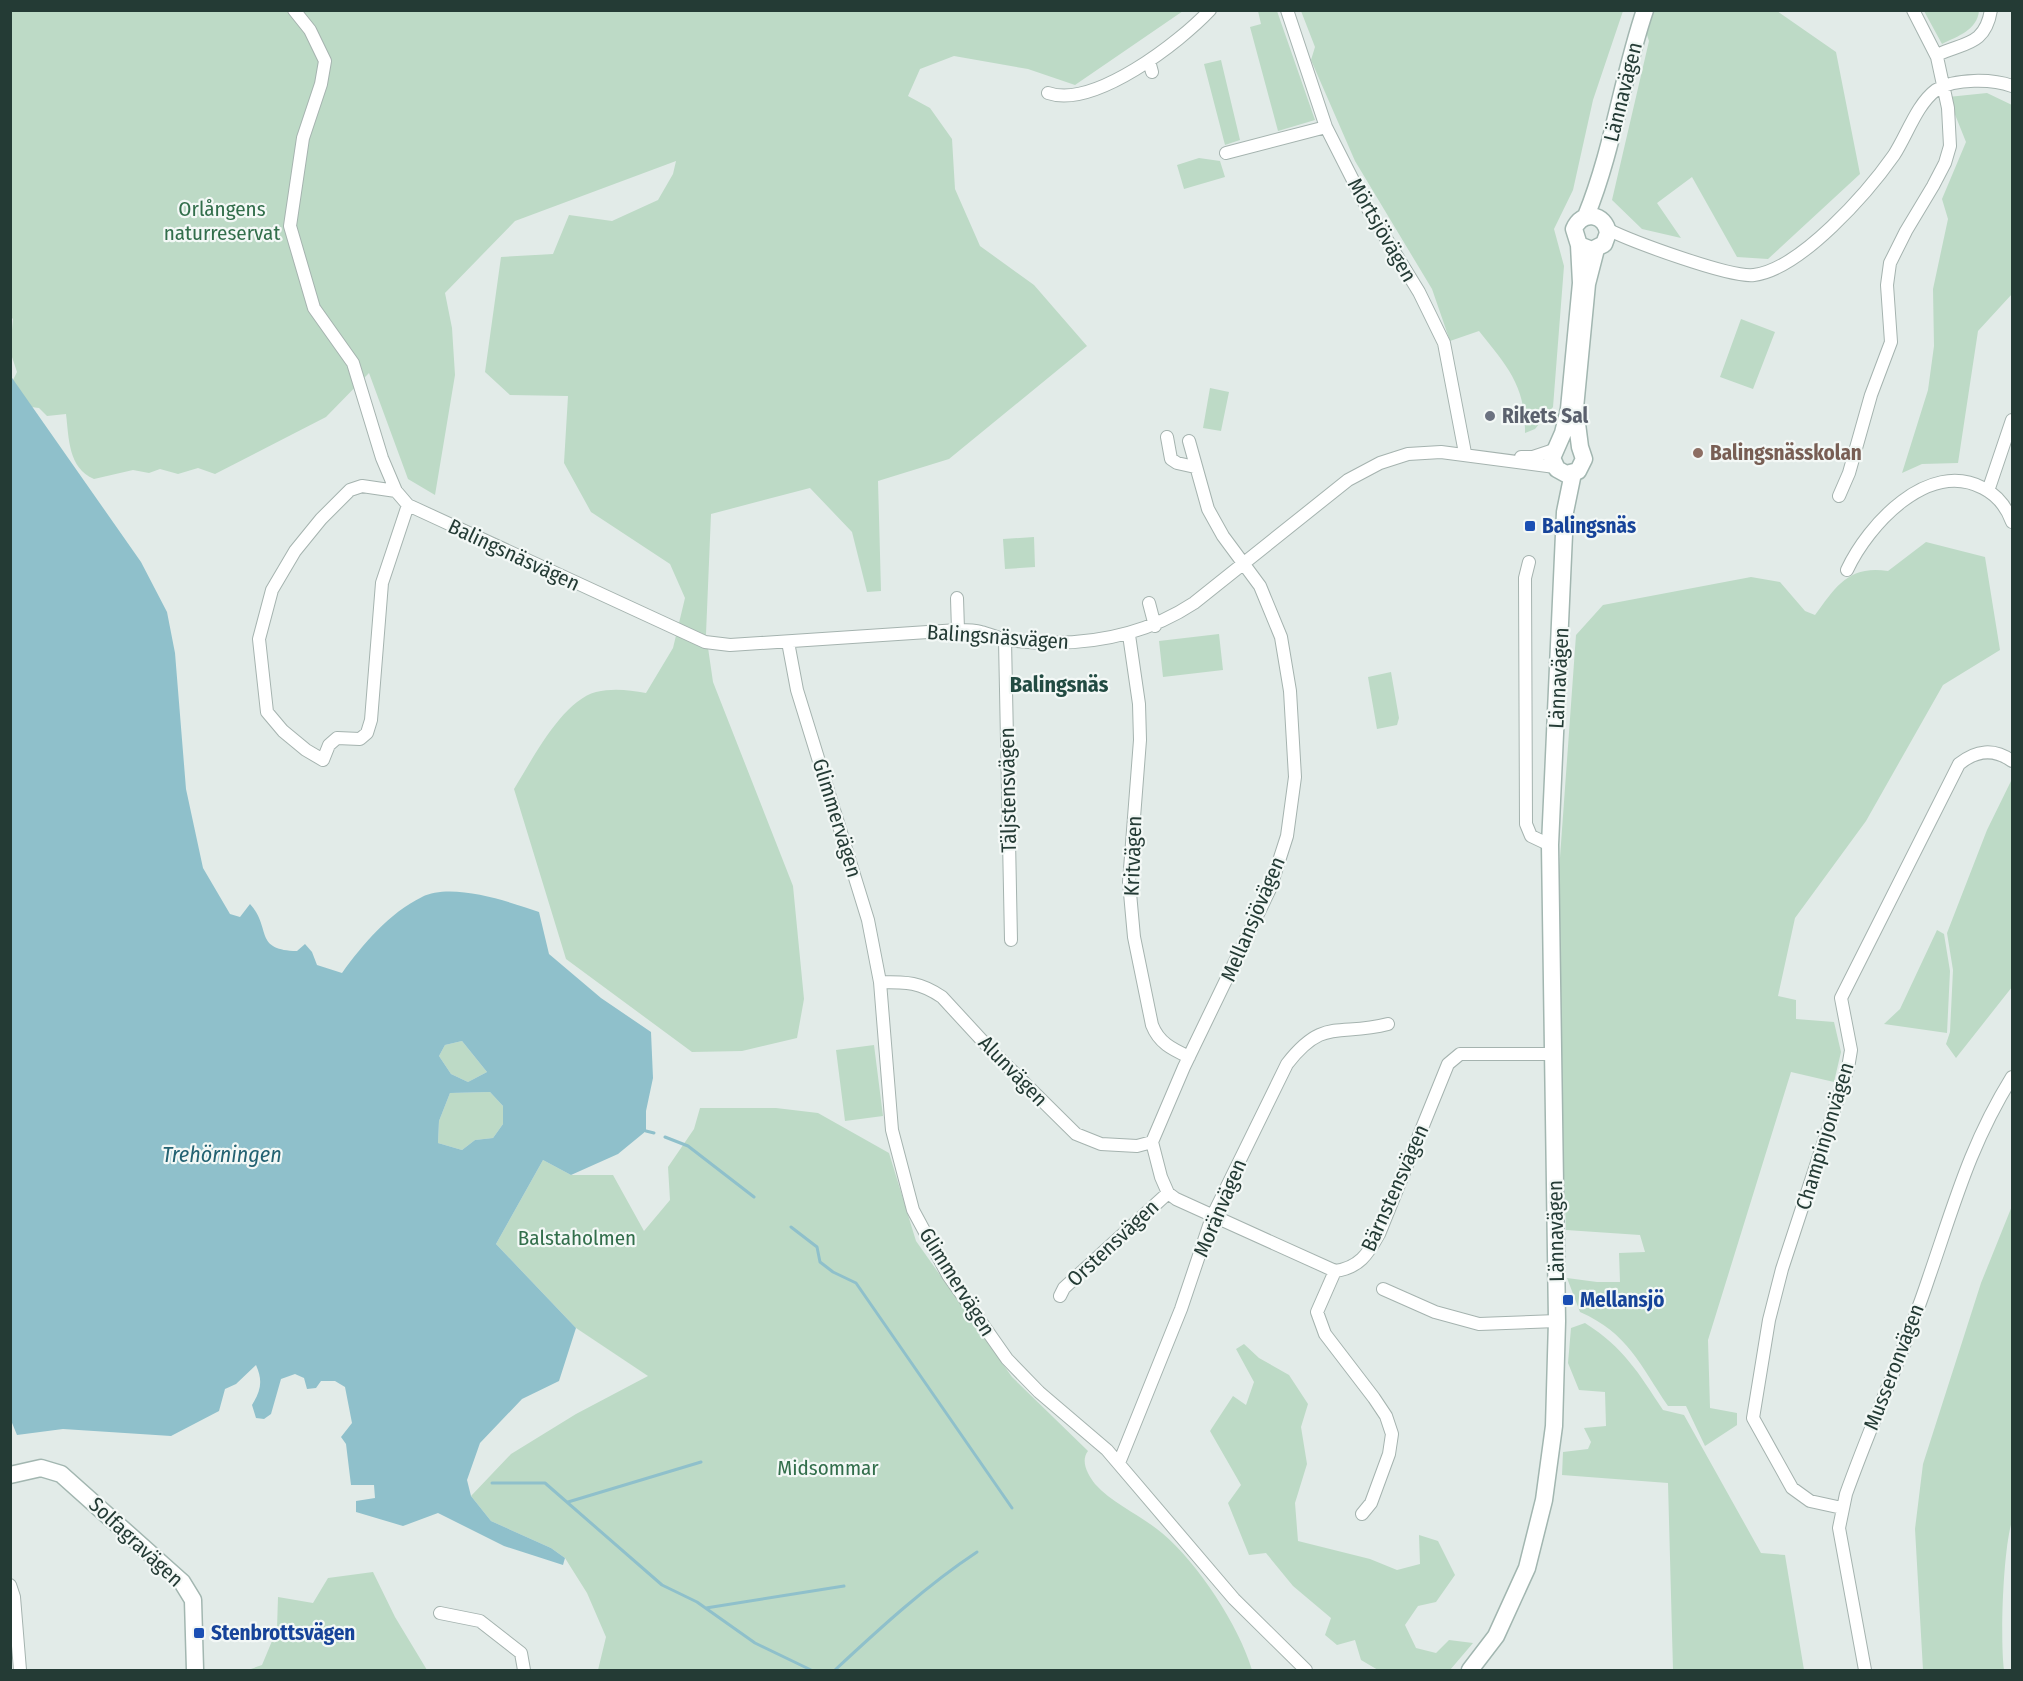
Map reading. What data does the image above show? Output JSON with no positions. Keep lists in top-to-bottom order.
{
  "streets": {
    "main road": ["Lännavägen", "Solfagravägen"],
    "street": [
      "Mörtsjövägen",
      "Balingsnäsvägen",
      "Täljstensvägen",
      "Glimmervägen",
      "Kritvägen",
      "Mellansjövägen",
      "Alunvägen",
      "Champinjonvägen",
      "Bärnstensvägen",
      "Moränvägen",
      "Orstensvägen",
      "Musseronvägen"
    ]
  },
  "crossings": [
    ["Lännavägen", "Balingsnäsvägen"],
    ["Lännavägen", "Bärnstensvägen"],
    ["Mörtsjövägen", "Balingsnäsvägen"],
    ["Balingsnäsvägen", "Täljstensvägen"],
    ["Balingsnäsvägen", "Glimmervägen"],
    ["Balingsnäsvägen", "Kritvägen"],
    ["Balingsnäsvägen", "Mellansjövägen"],
    ["Glimmervägen", "Alunvägen"],
    ["Glimmervägen", "Moränvägen"],
    ["Kritvägen", "Mellansjövägen"],
    ["Mellansjövägen", "Alunvägen"],
    ["Champinjonvägen", "Musseronvägen"]
  ],
  "districts": ["Balingsnäs"],
  "water": ["Trehörningen"],
  "parks": ["Orlångens naturreservat", "Balstaholmen", "Midsommar"],
  "places": {
    "other": ["Rikets Sal", "Balingsnässkolan"],
    "transit": ["Balingsnäs", "Mellansjö", "Stenbrottsvägen"]
  }
}
